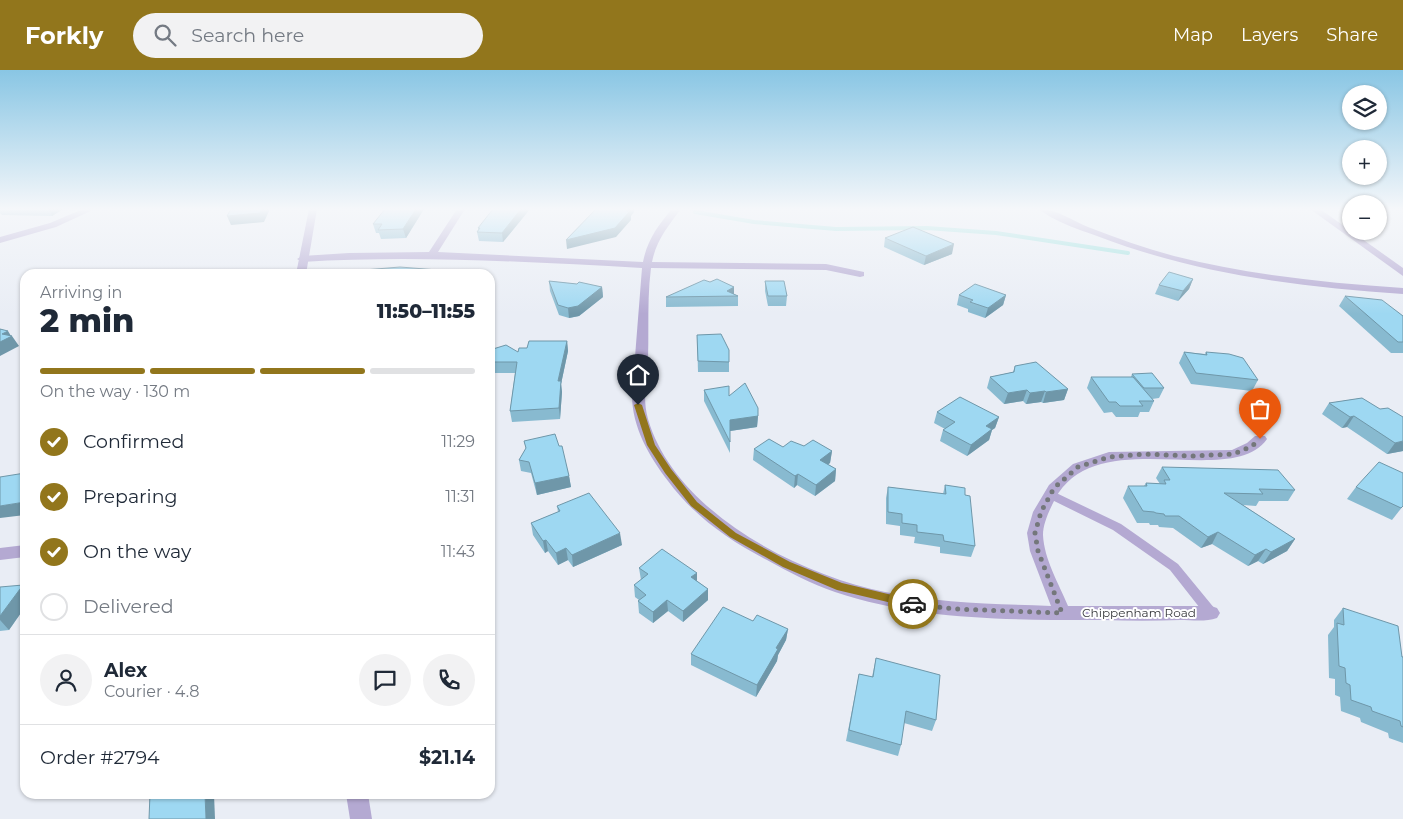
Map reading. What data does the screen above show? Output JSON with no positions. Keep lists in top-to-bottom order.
{
  "streets": {
    "street": ["Chippenham Road"]
  },
  "page": {
    "header": "Forkly",
    "search": "Search here",
    "nav": ["Map", "Layers", "Share"],
    "map_buttons": ["+", "−"],
    "heading": ["2 min", "Arriving in", "11:50–11:55"],
    "panel": [
      "Alex",
      "Courier · 4.8",
      "Order #2794",
      "$21.14"
    ],
    "bar": "On the way · 130 m",
    "list": [
      ["Confirmed", "11:29"],
      ["Preparing", "11:31"],
      ["On the way", "11:43"],
      "Delivered"
    ]
  }
}
